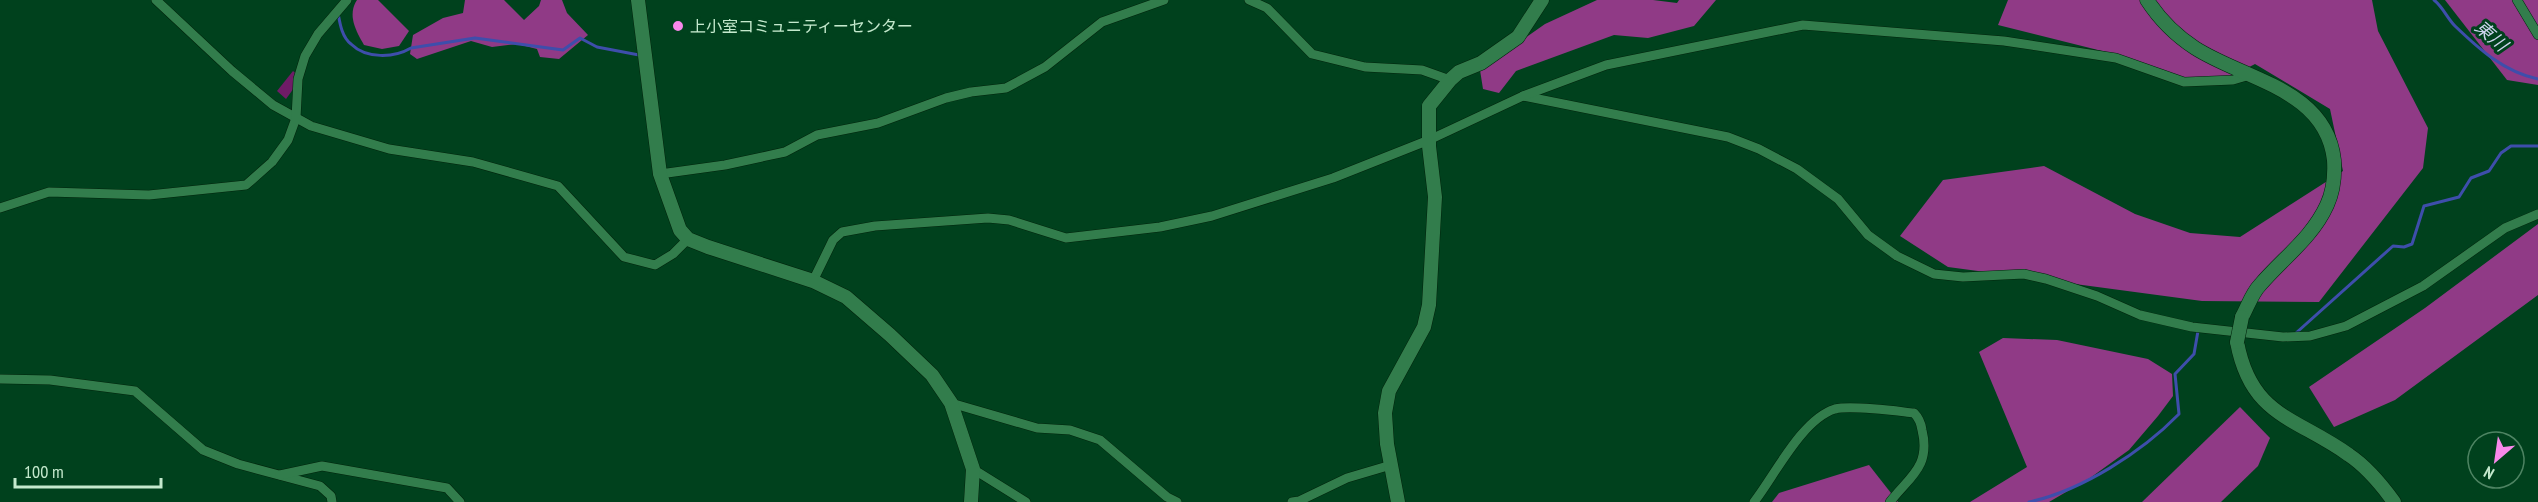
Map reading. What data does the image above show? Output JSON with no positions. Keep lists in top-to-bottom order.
{
  "water": ["東川"],
  "places": ["上小室コミュニティーセンター"],
  "scale_bar": "100 m",
  "north": "bottom left"
}
